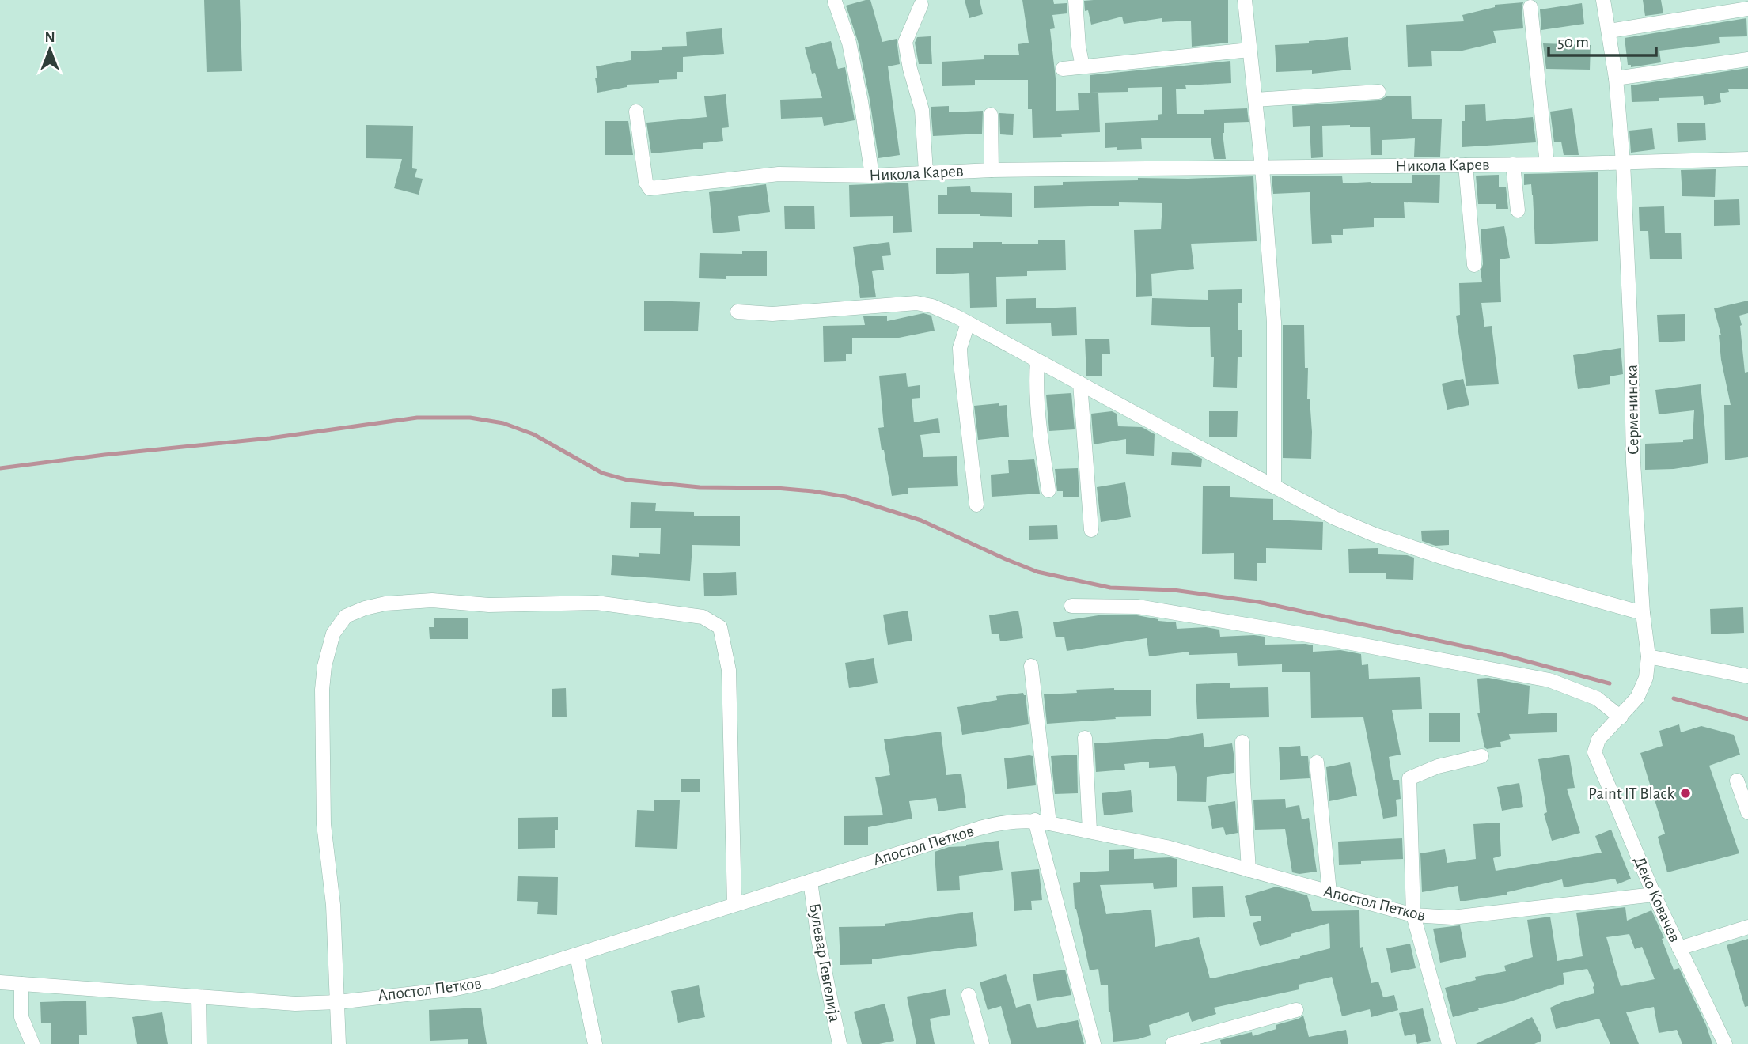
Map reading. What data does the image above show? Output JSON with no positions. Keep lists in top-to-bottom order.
{
  "streets": {
    "street": [
      "Никола Карев",
      "Серменинска",
      "Апостол Петков",
      "Деко Ковачев",
      "Булевар Гевгелија"
    ]
  },
  "crossings": [
    ["Никола Карев", "Серменинска"],
    ["Серменинска", "Деко Ковачев"],
    ["Апостол Петков", "Деко Ковачев"],
    ["Апостол Петков", "Булевар Гевгелија"]
  ],
  "places": ["Paint IT Black"],
  "scale_bar": "50 m",
  "north": "top"
}
